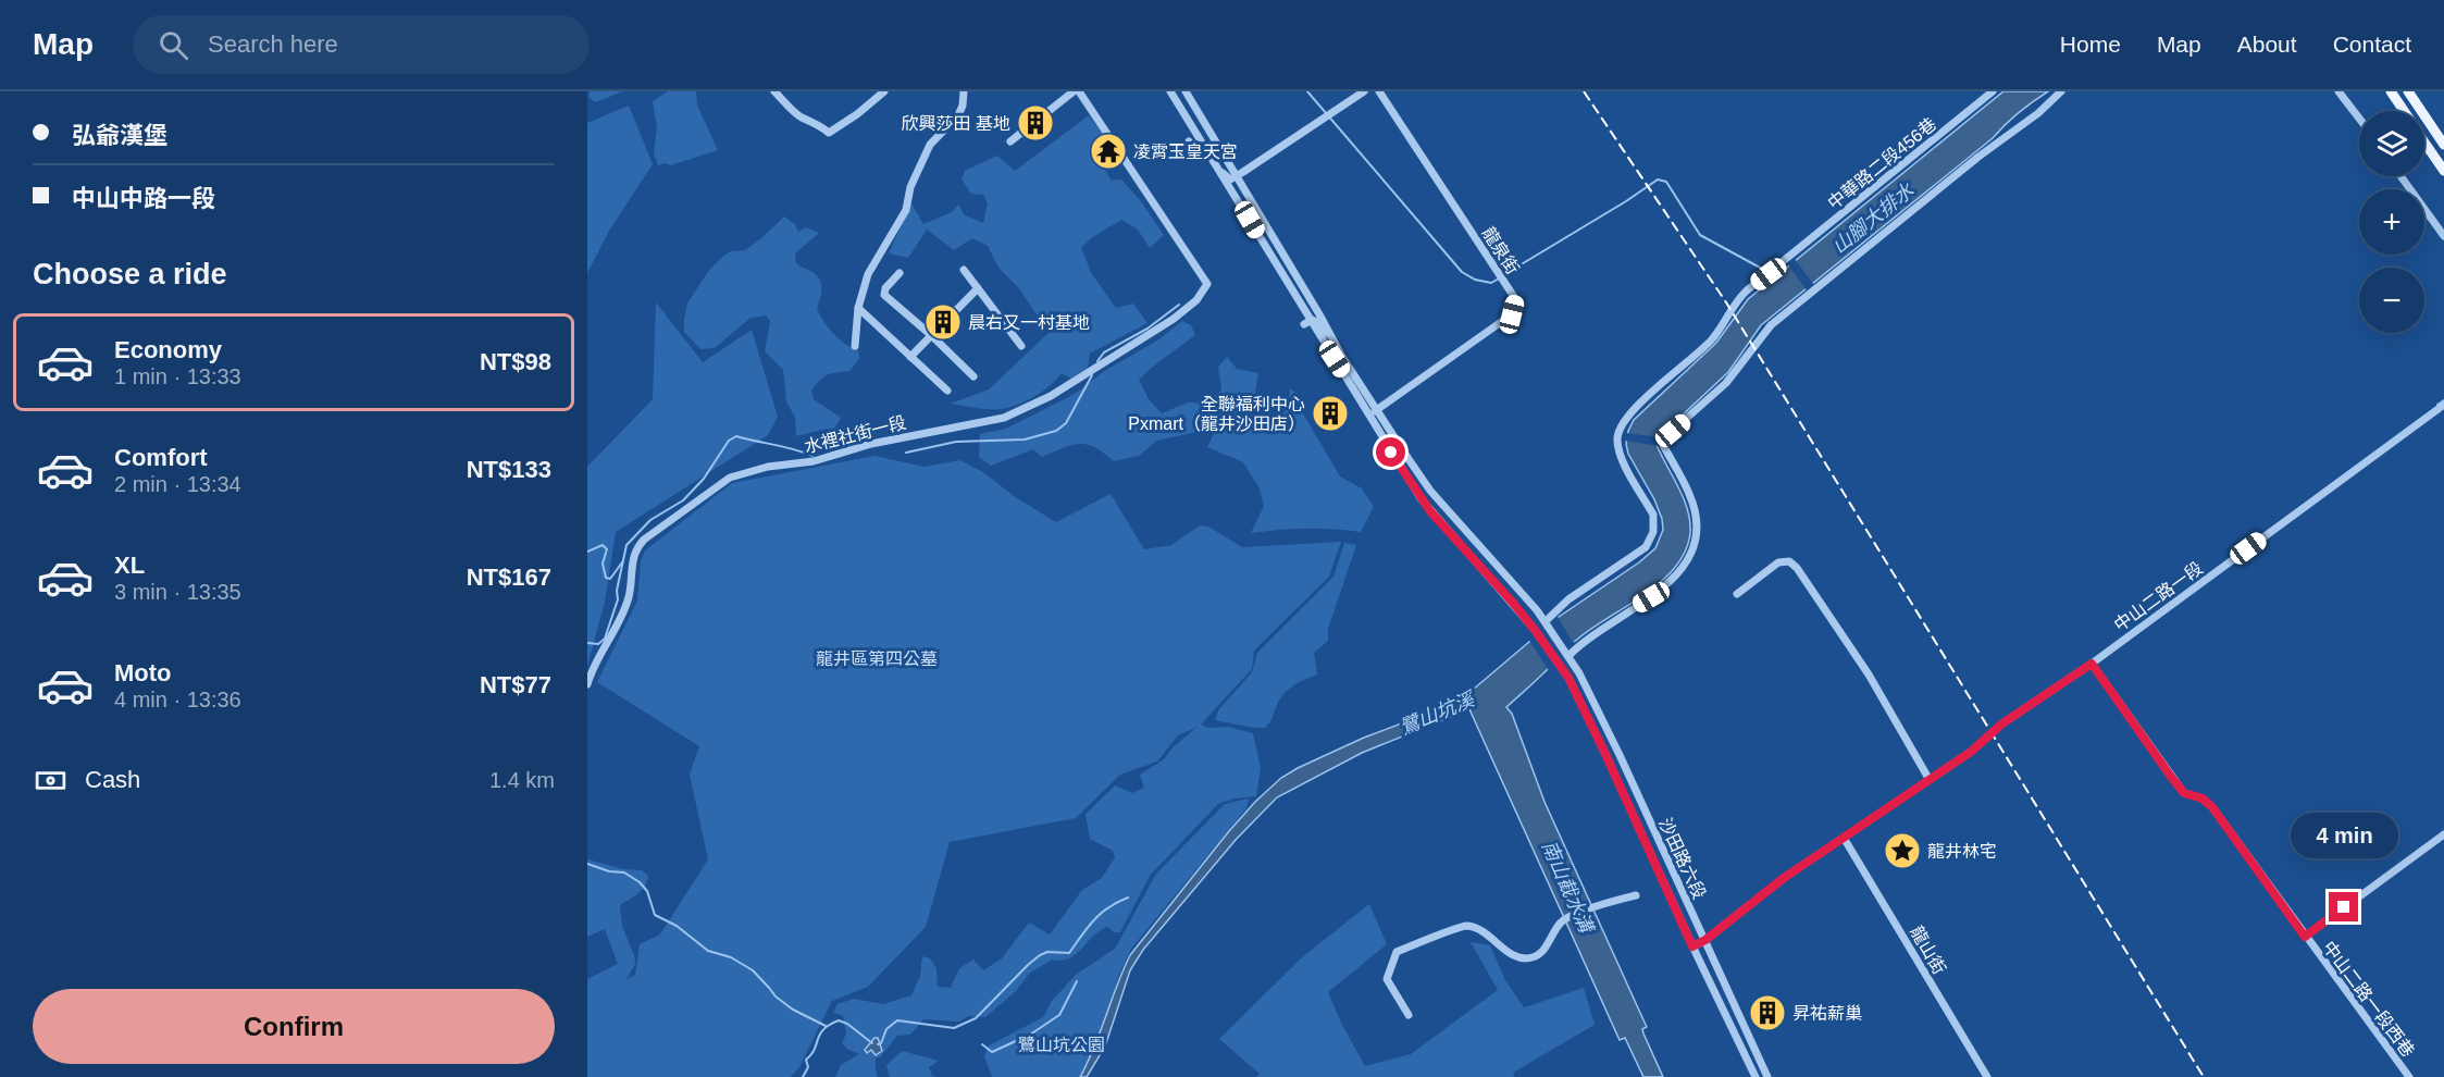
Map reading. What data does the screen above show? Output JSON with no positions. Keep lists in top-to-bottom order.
{
  "streets": {
    "street": [
      "中華路二段456巷",
      "龍泉街",
      "水裡社街一段",
      "中山二路一段",
      "沙田路六段",
      "龍山街",
      "中山二路一段西巷"
    ]
  },
  "crossings": [
    ["中華路二段456巷", "沙田路六段"],
    ["龍泉街", "沙田路六段"],
    ["中山二路一段", "中山二路一段西巷"]
  ],
  "water": ["山腳大排水", "鷺山坑溪", "南山截水溝"],
  "parks": ["龍井區第四公墓", "鷺山坑公園"],
  "places": {
    "building": [
      "欣興莎田 基地",
      "晨右又一村基地",
      "全聯福利中心 Pxmart（龍井沙田店）",
      "昇祐薪巢"
    ],
    "temple": ["凌霄玉皇天宮"],
    "place": ["龍井林宅"]
  },
  "page": {
    "header": "Map",
    "search": "Search here",
    "nav": [
      "Home",
      "Map",
      "About",
      "Contact"
    ],
    "banner": ["弘爺漢堡", "中山中路一段"],
    "map_buttons": ["+", "−"],
    "heading": "Choose a ride",
    "list": [
      {
        "name": "Economy",
        "note": "1 min · 13:33",
        "value": "NT$98"
      },
      {
        "name": "Comfort",
        "note": "2 min · 13:34",
        "value": "NT$133"
      },
      {
        "name": "XL",
        "note": "3 min · 13:35",
        "value": "NT$167"
      },
      {
        "name": "Moto",
        "note": "4 min · 13:36",
        "value": "NT$77"
      }
    ],
    "pay": ["Cash", "1.4 km"],
    "bubble": "4 min",
    "buttons": "Confirm"
  }
}
